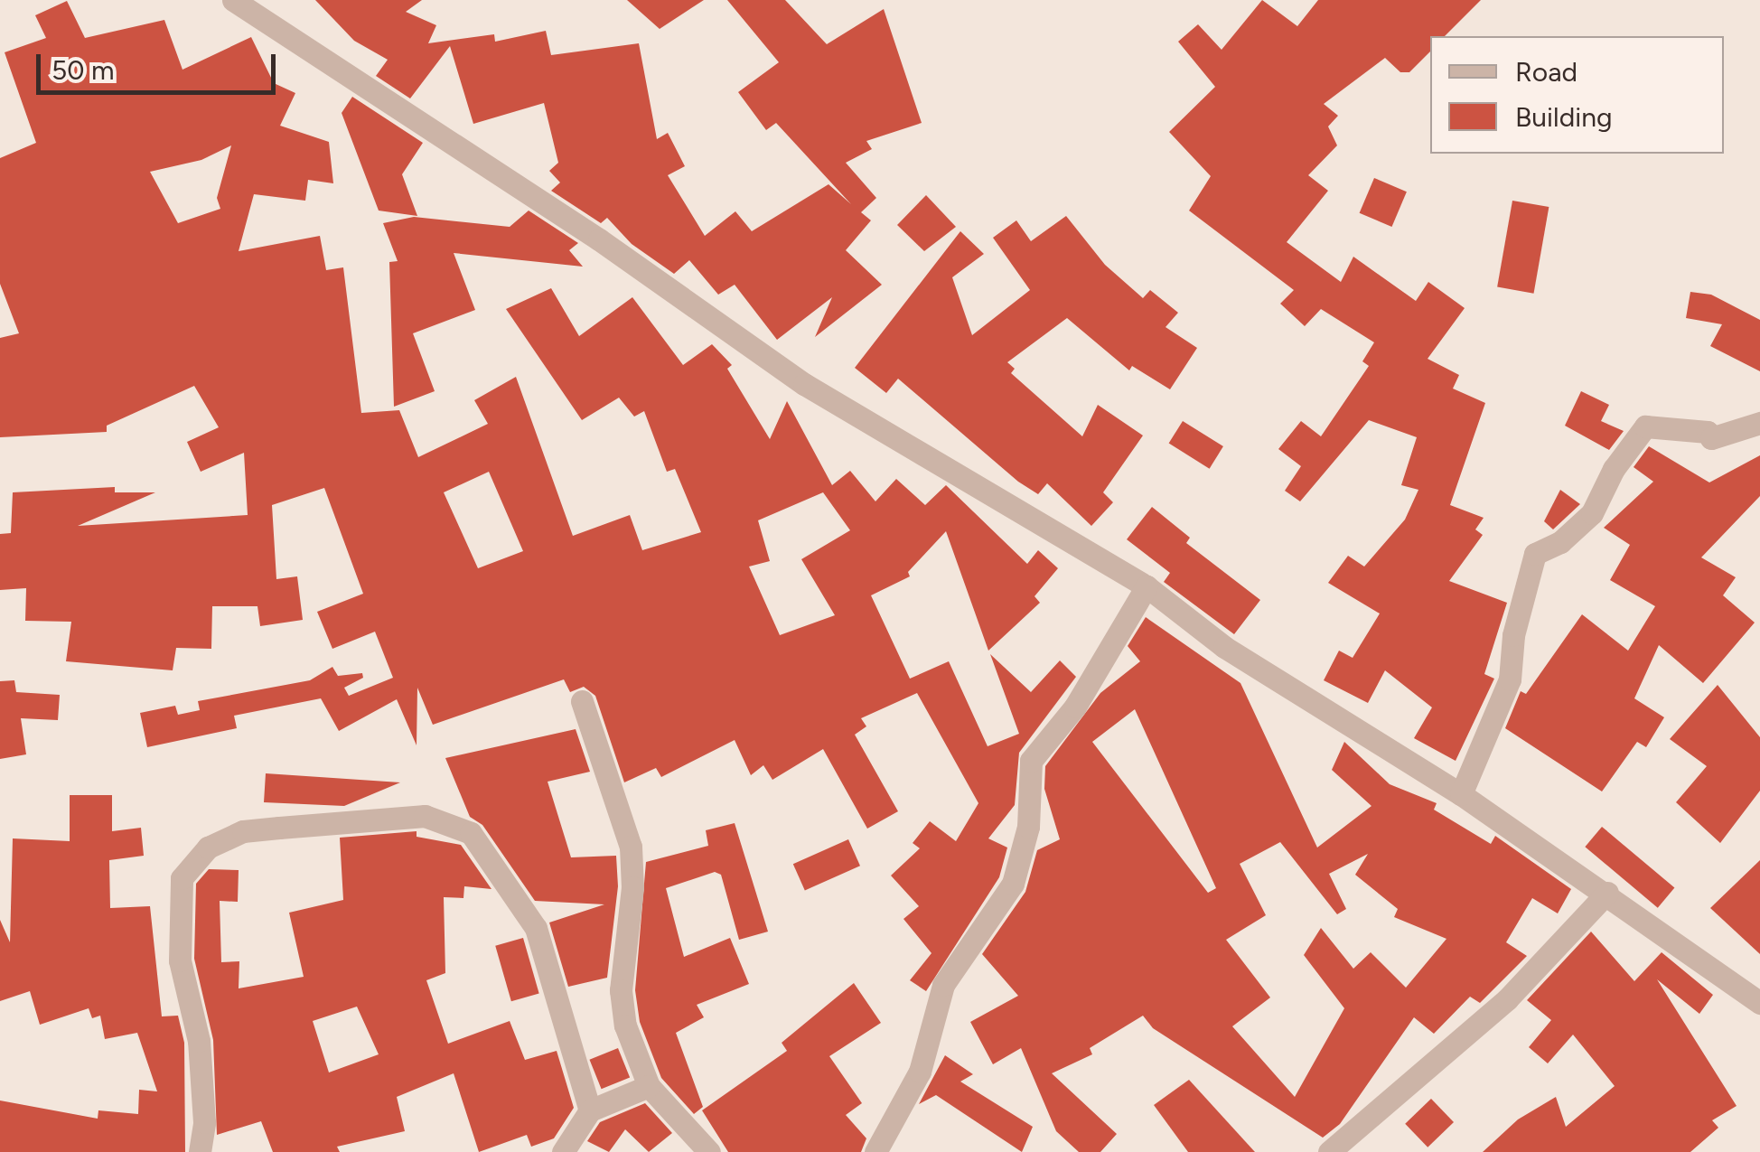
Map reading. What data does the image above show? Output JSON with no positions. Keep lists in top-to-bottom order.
{
  "legend": ["Road", "Building"],
  "scale_bar": "50 m"
}
